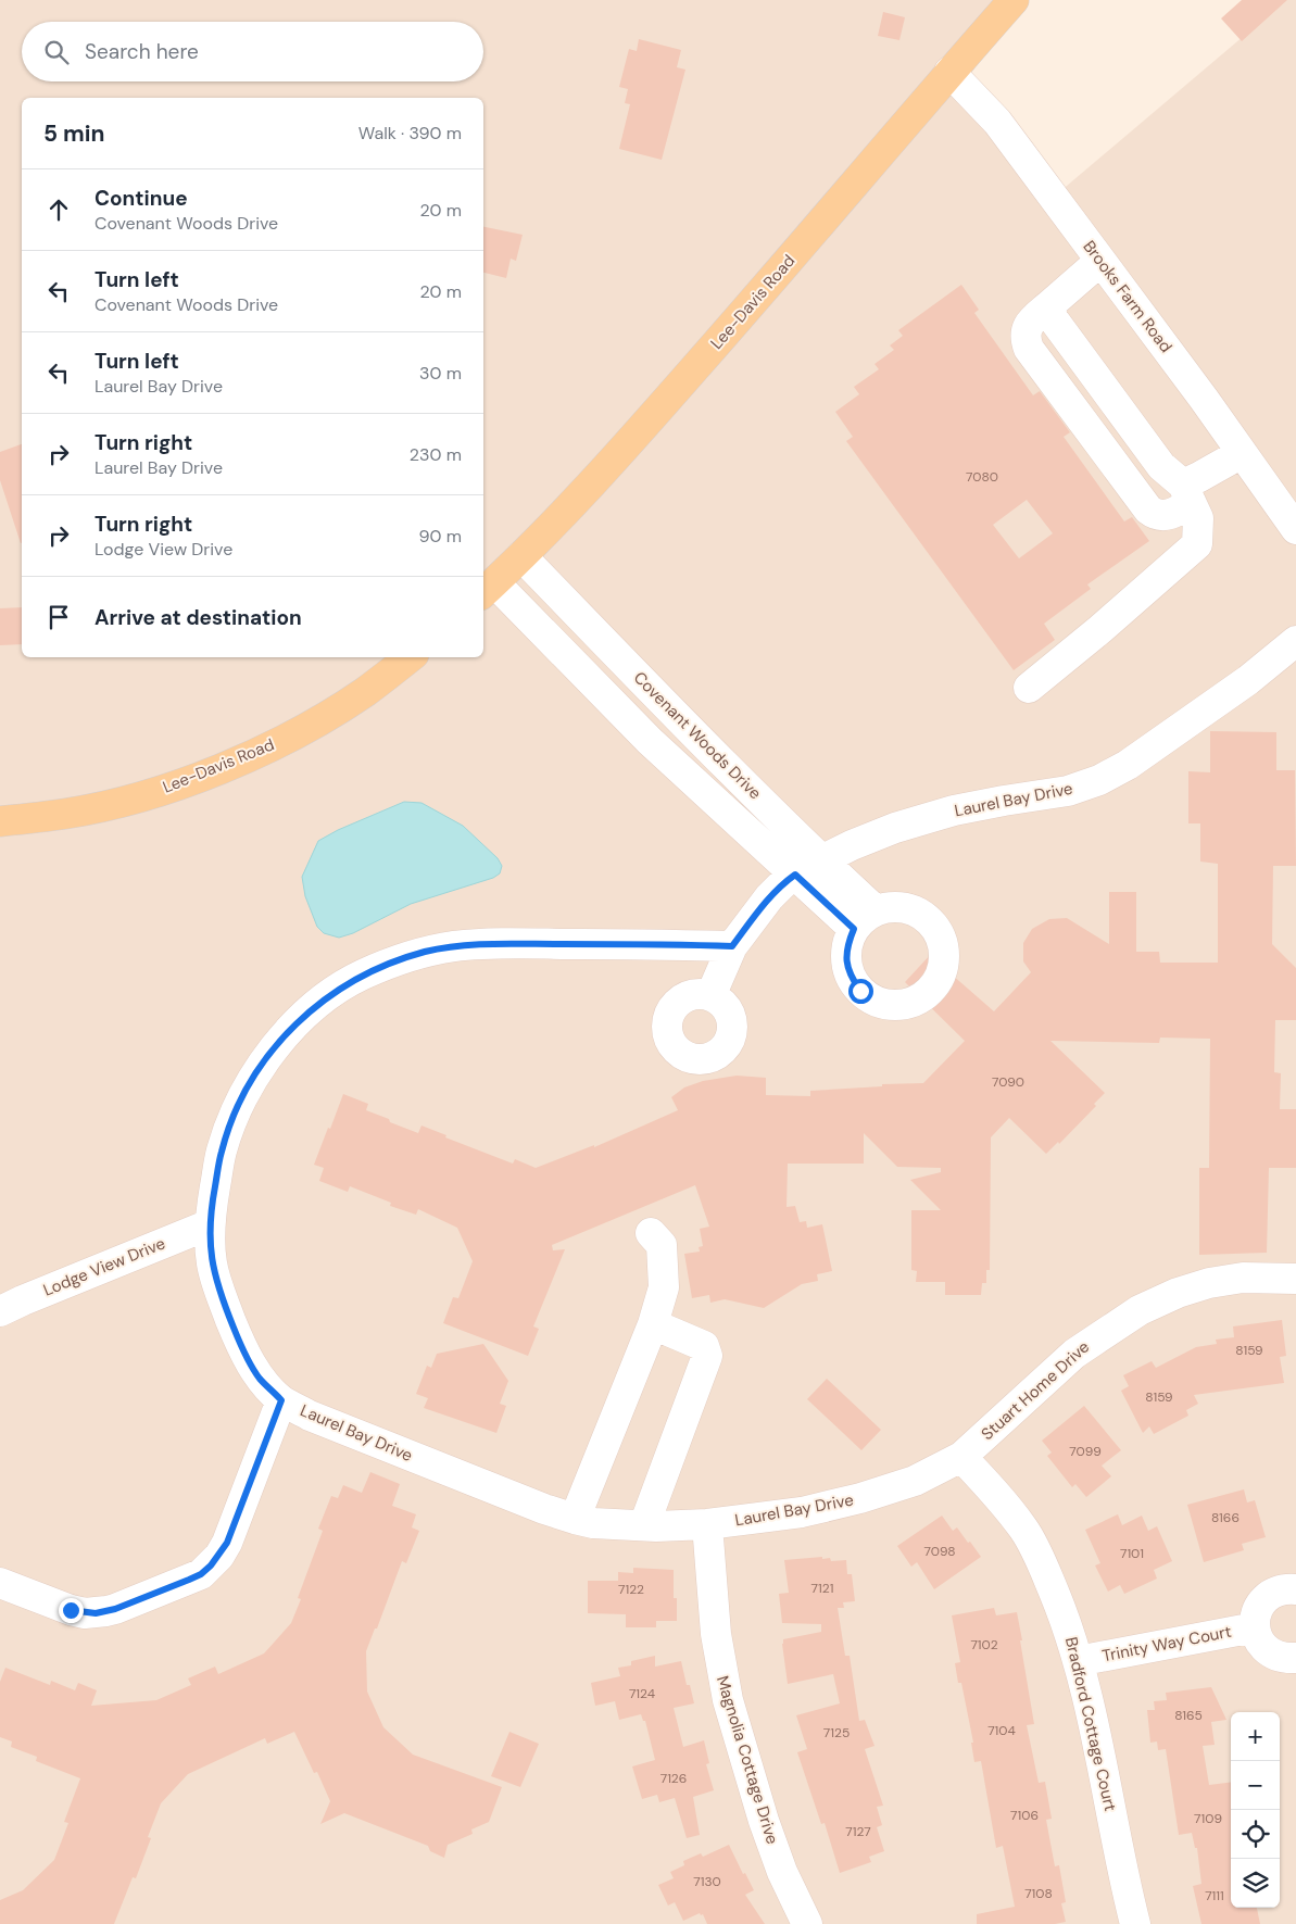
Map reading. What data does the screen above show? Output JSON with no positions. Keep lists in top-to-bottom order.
{
  "streets": {
    "main road": ["Lee-Davis Road"],
    "street": [
      "Brooks Farm Road",
      "Covenant Woods Drive",
      "Laurel Bay Drive",
      "Lodge View Drive",
      "Stuart Home Drive",
      "Trinity Way Court",
      "Bradford Cottage Court",
      "Magnolia Cottage Drive"
    ]
  },
  "crossings": [
    ["Brooks Farm Road", "Lee-Davis Road"],
    ["Lee-Davis Road", "Covenant Woods Drive"],
    ["Covenant Woods Drive", "Laurel Bay Drive"],
    ["Laurel Bay Drive", "Lodge View Drive"],
    ["Laurel Bay Drive", "Stuart Home Drive"],
    ["Laurel Bay Drive", "Bradford Cottage Court"],
    ["Laurel Bay Drive", "Magnolia Cottage Drive"],
    ["Stuart Home Drive", "Bradford Cottage Court"],
    ["Trinity Way Court", "Bradford Cottage Court"]
  ],
  "house_numbers": [
    "7080",
    "7090",
    "8159",
    "8159",
    "7099",
    "8166",
    "7098",
    "7101",
    "7121",
    "7122",
    "7102",
    "7124",
    "8165",
    "7104",
    "7125",
    "7126",
    "7106",
    "7109",
    "7127",
    "7130",
    "7108",
    "7111"
  ],
  "page": {
    "search": "Search here",
    "heading": ["5 min", "Walk · 390 m"],
    "list": [
      ["Continue", "Covenant Woods Drive", "20 m"],
      ["Turn left", "Covenant Woods Drive", "20 m"],
      ["Turn left", "Laurel Bay Drive", "30 m"],
      ["Turn right", "Laurel Bay Drive", "230 m"],
      ["Turn right", "Lodge View Drive", "90 m"],
      "Arrive at destination"
    ],
    "map_buttons": ["+", "−"]
  }
}
